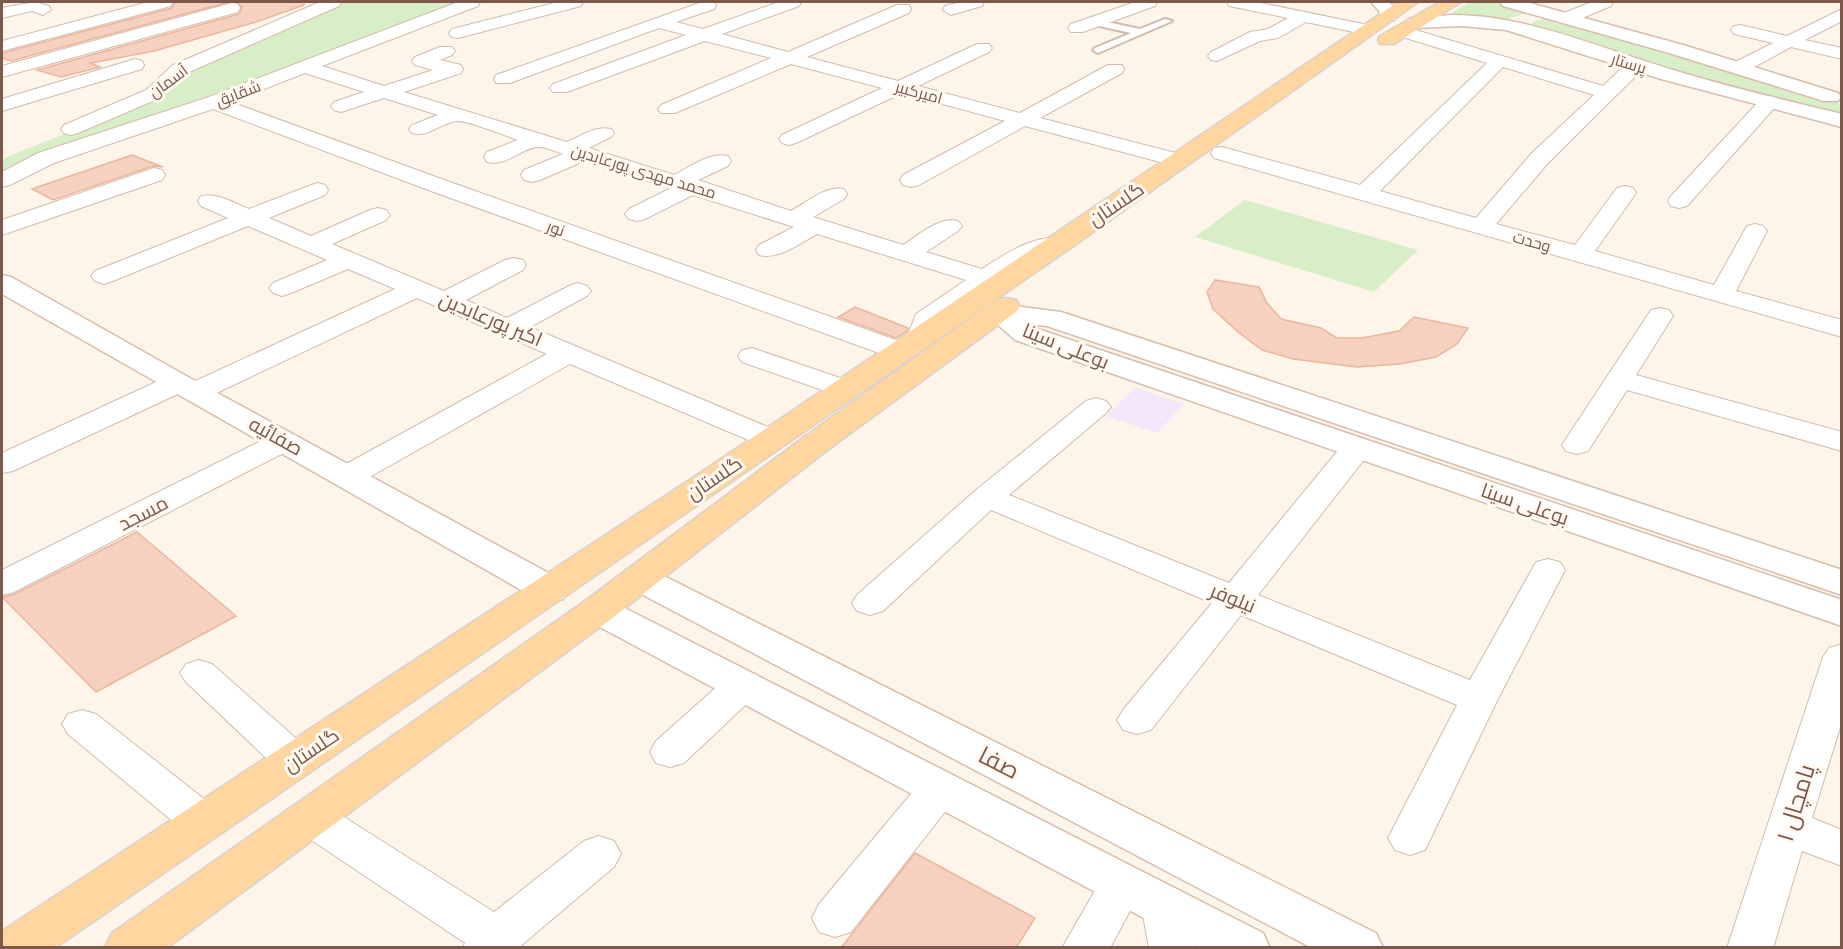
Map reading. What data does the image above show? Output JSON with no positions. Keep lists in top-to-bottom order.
{
  "streets": {
    "main road": ["گلستان"],
    "street": [
      "پرستار",
      "آسمان",
      "امیرکبیر",
      "شقایق",
      "محمد مهدی پورعابدین",
      "نور",
      "وحدت",
      "اکبر پورعابدین",
      "بوعلی سینا",
      "صفائیه",
      "مسجد",
      "نیلوفر",
      "صفا",
      "پامچال ۱"
    ]
  },
  "crossings": [
    ["پرستار", "گلستان"],
    ["امیرکبیر", "گلستان"],
    ["شقایق", "محمد مهدی پورعابدین"],
    ["شقایق", "نور"],
    ["محمد مهدی پورعابدین", "گلستان"],
    ["محمد مهدی پورعابدین", "بوعلی سینا"],
    ["گلستان", "نور"],
    ["گلستان", "وحدت"],
    ["گلستان", "اکبر پورعابدین"],
    ["گلستان", "بوعلی سینا"],
    ["گلستان", "صفائیه"],
    ["گلستان", "صفا"],
    ["صفائیه", "مسجد"]
  ]
}
